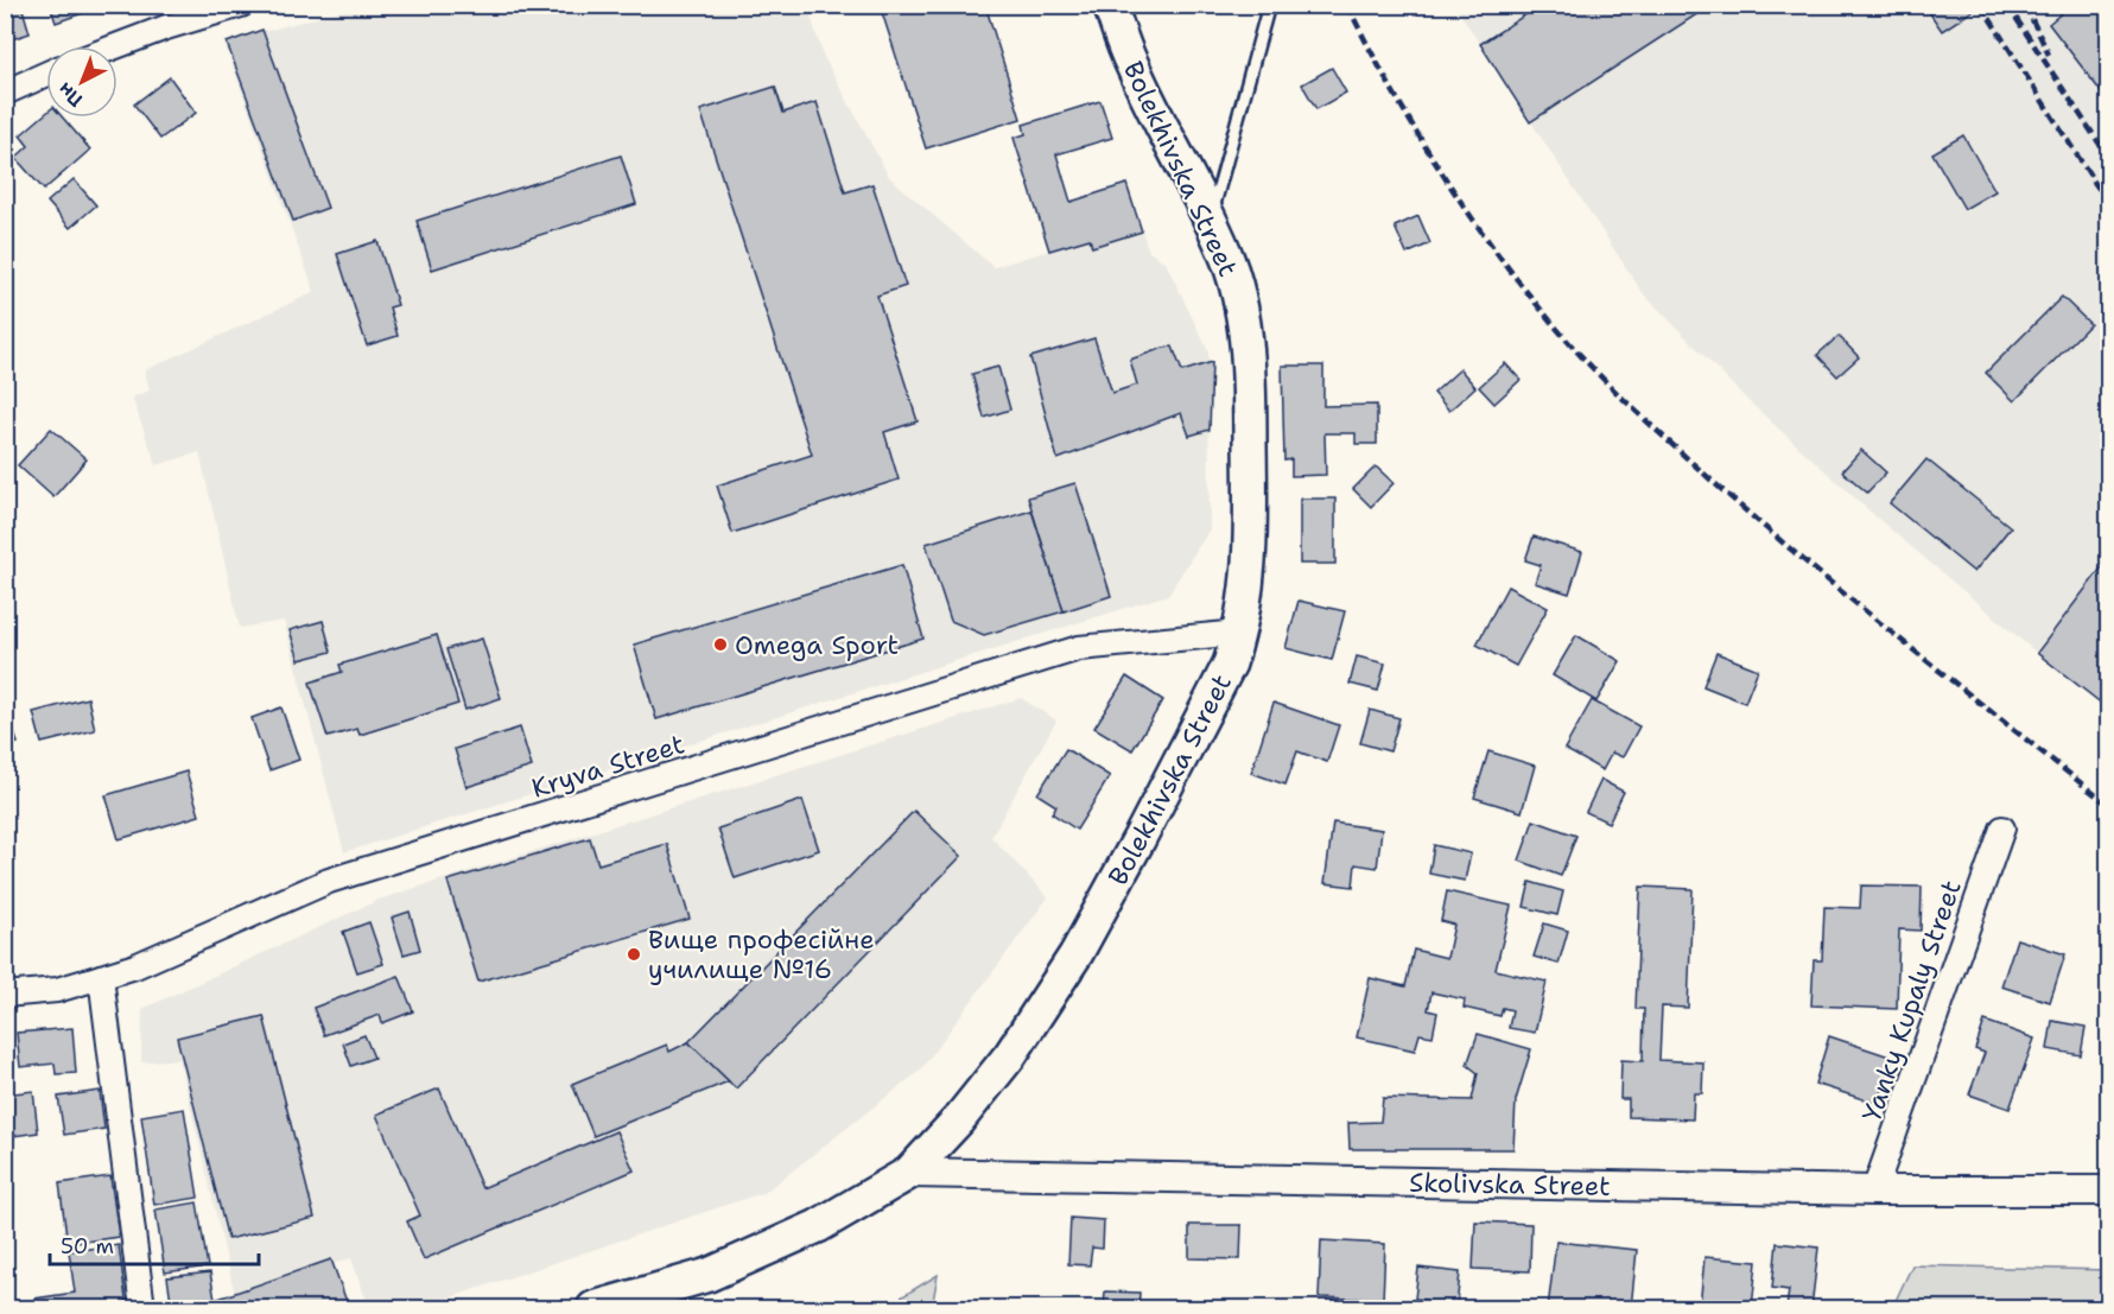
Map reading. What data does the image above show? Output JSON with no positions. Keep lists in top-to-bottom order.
{
  "streets": {
    "main road": ["Bolekhivska Street"],
    "street": ["Kryva Street", "Yanky Kupaly Street", "Skolivska Street"]
  },
  "crossings": [
    ["Bolekhivska Street", "Kryva Street"],
    ["Bolekhivska Street", "Skolivska Street"],
    ["Yanky Kupaly Street", "Skolivska Street"]
  ],
  "places": ["Omega Sport", "Вище професійне училище №16"],
  "scale_bar": "50 m",
  "north": "bottom left"
}
